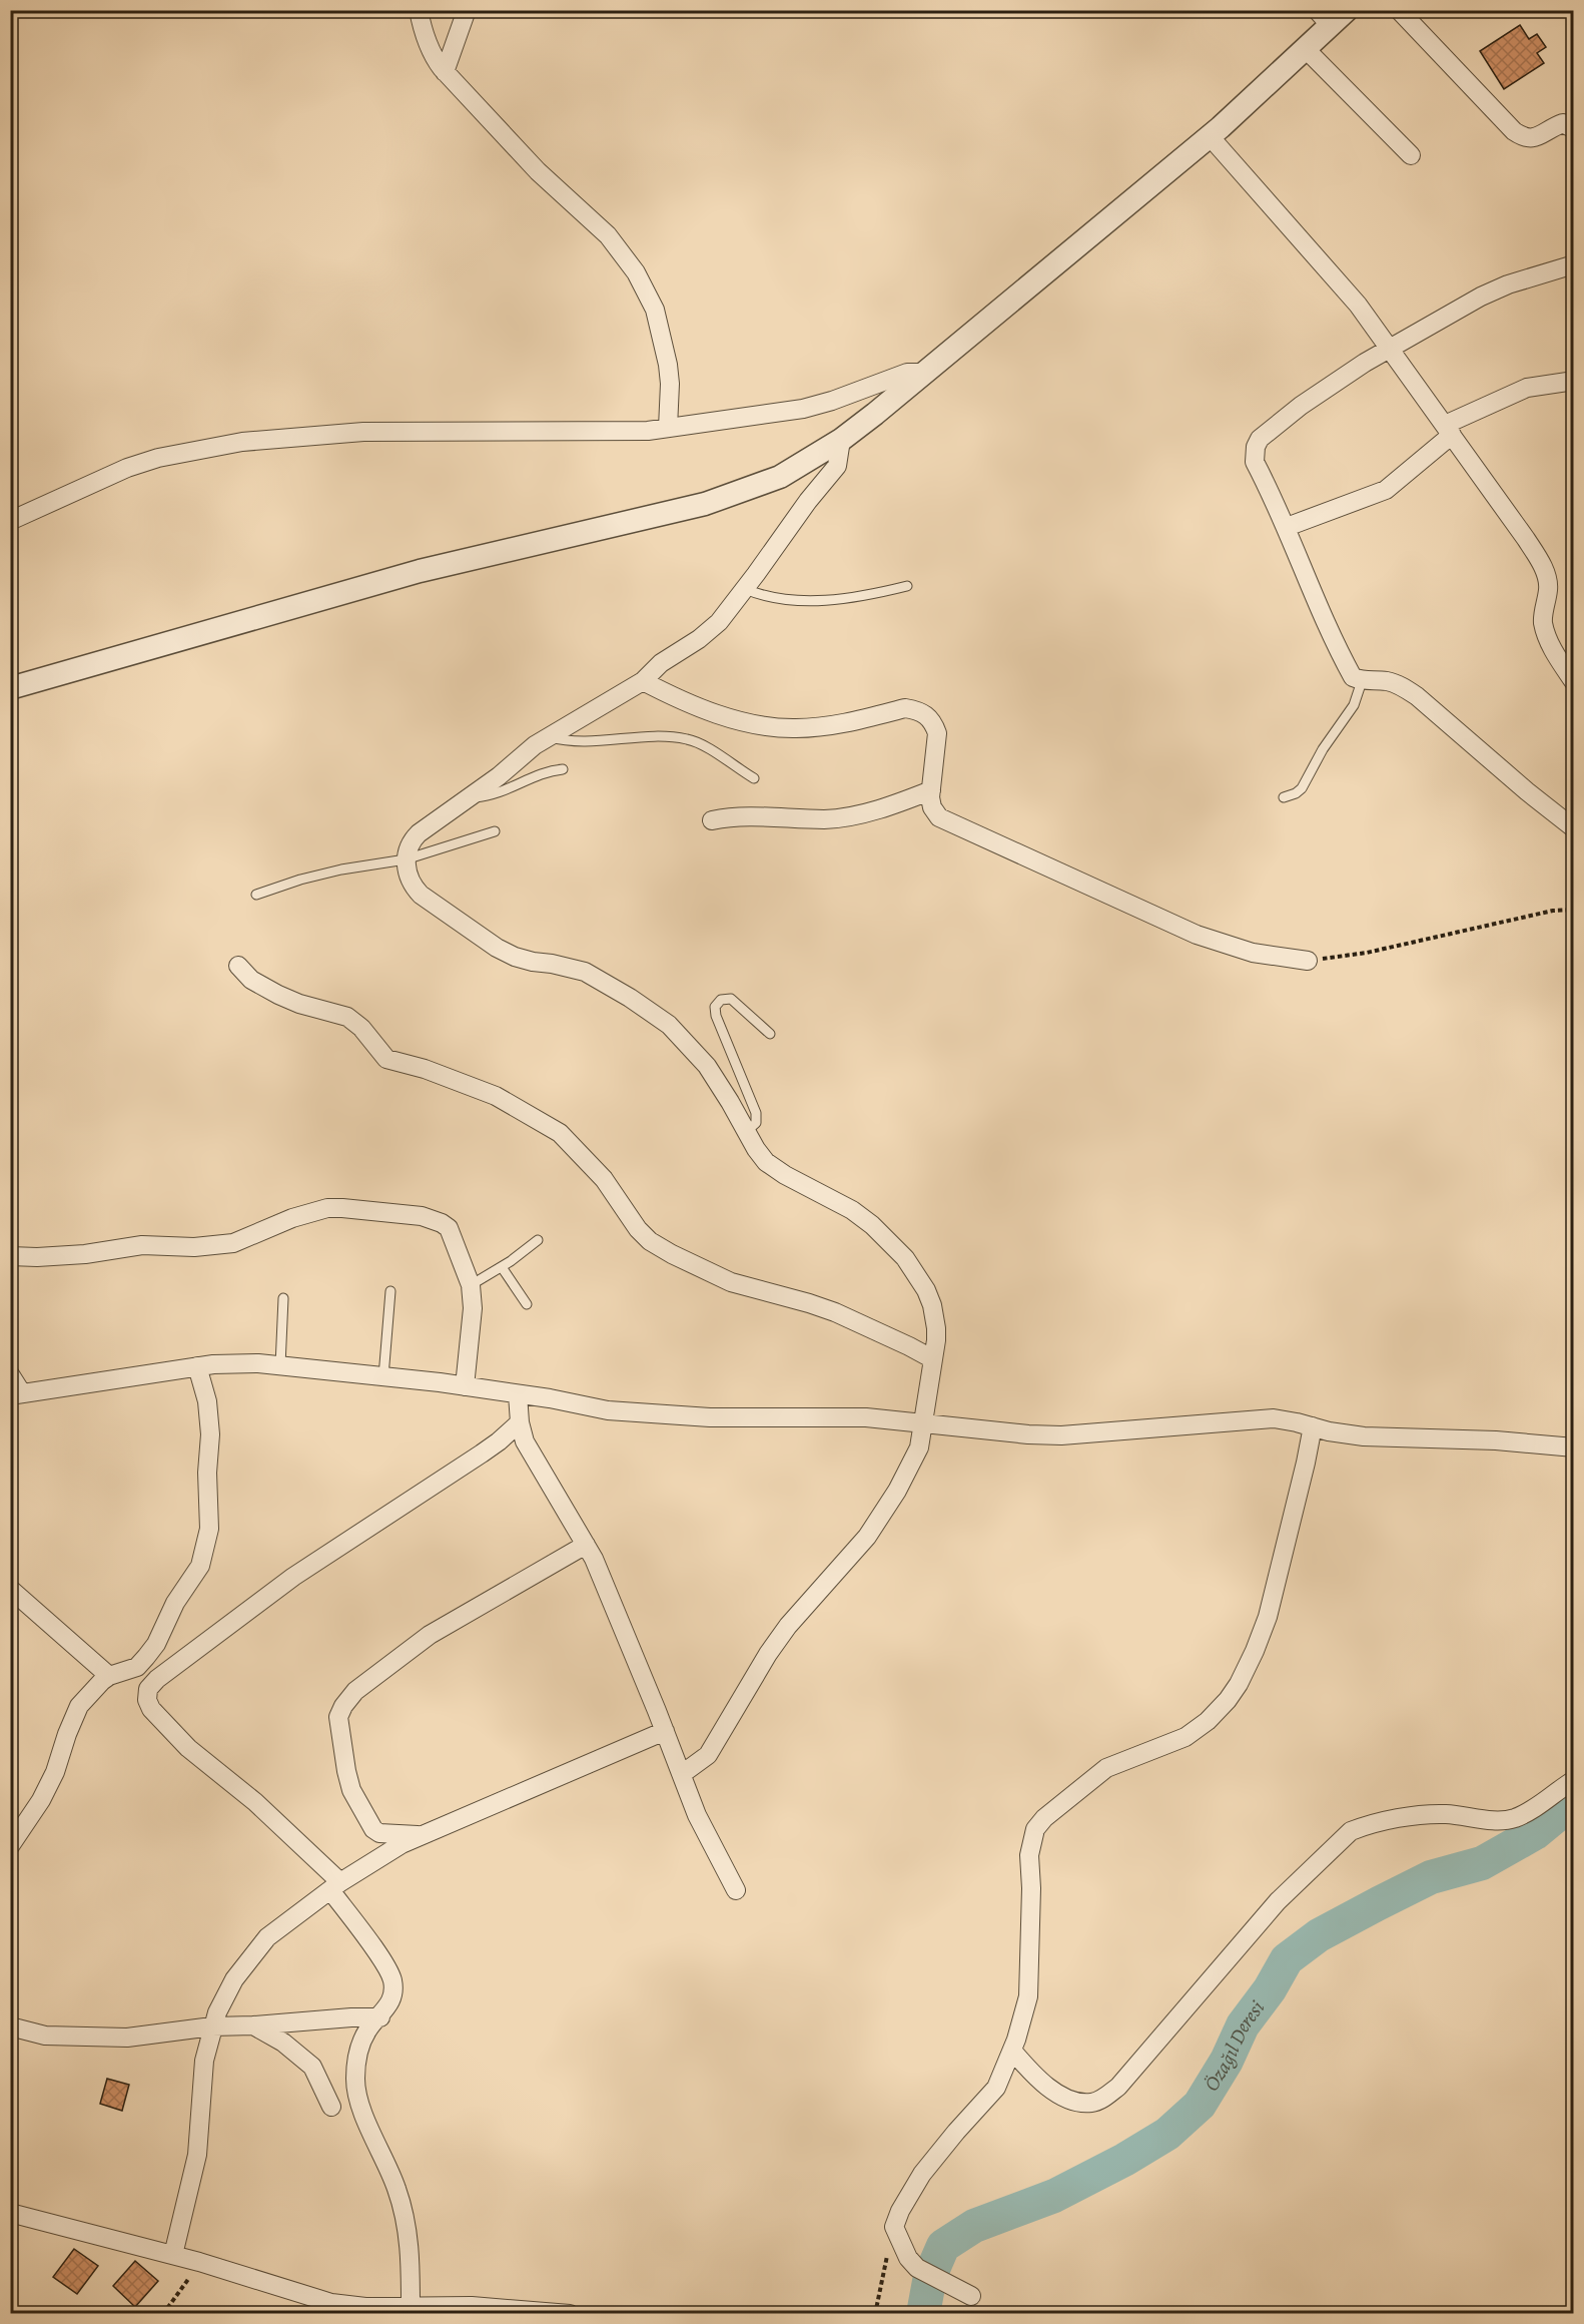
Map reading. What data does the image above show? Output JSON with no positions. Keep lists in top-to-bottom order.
{
  "water": ["Özağıl Deresi"]
}
